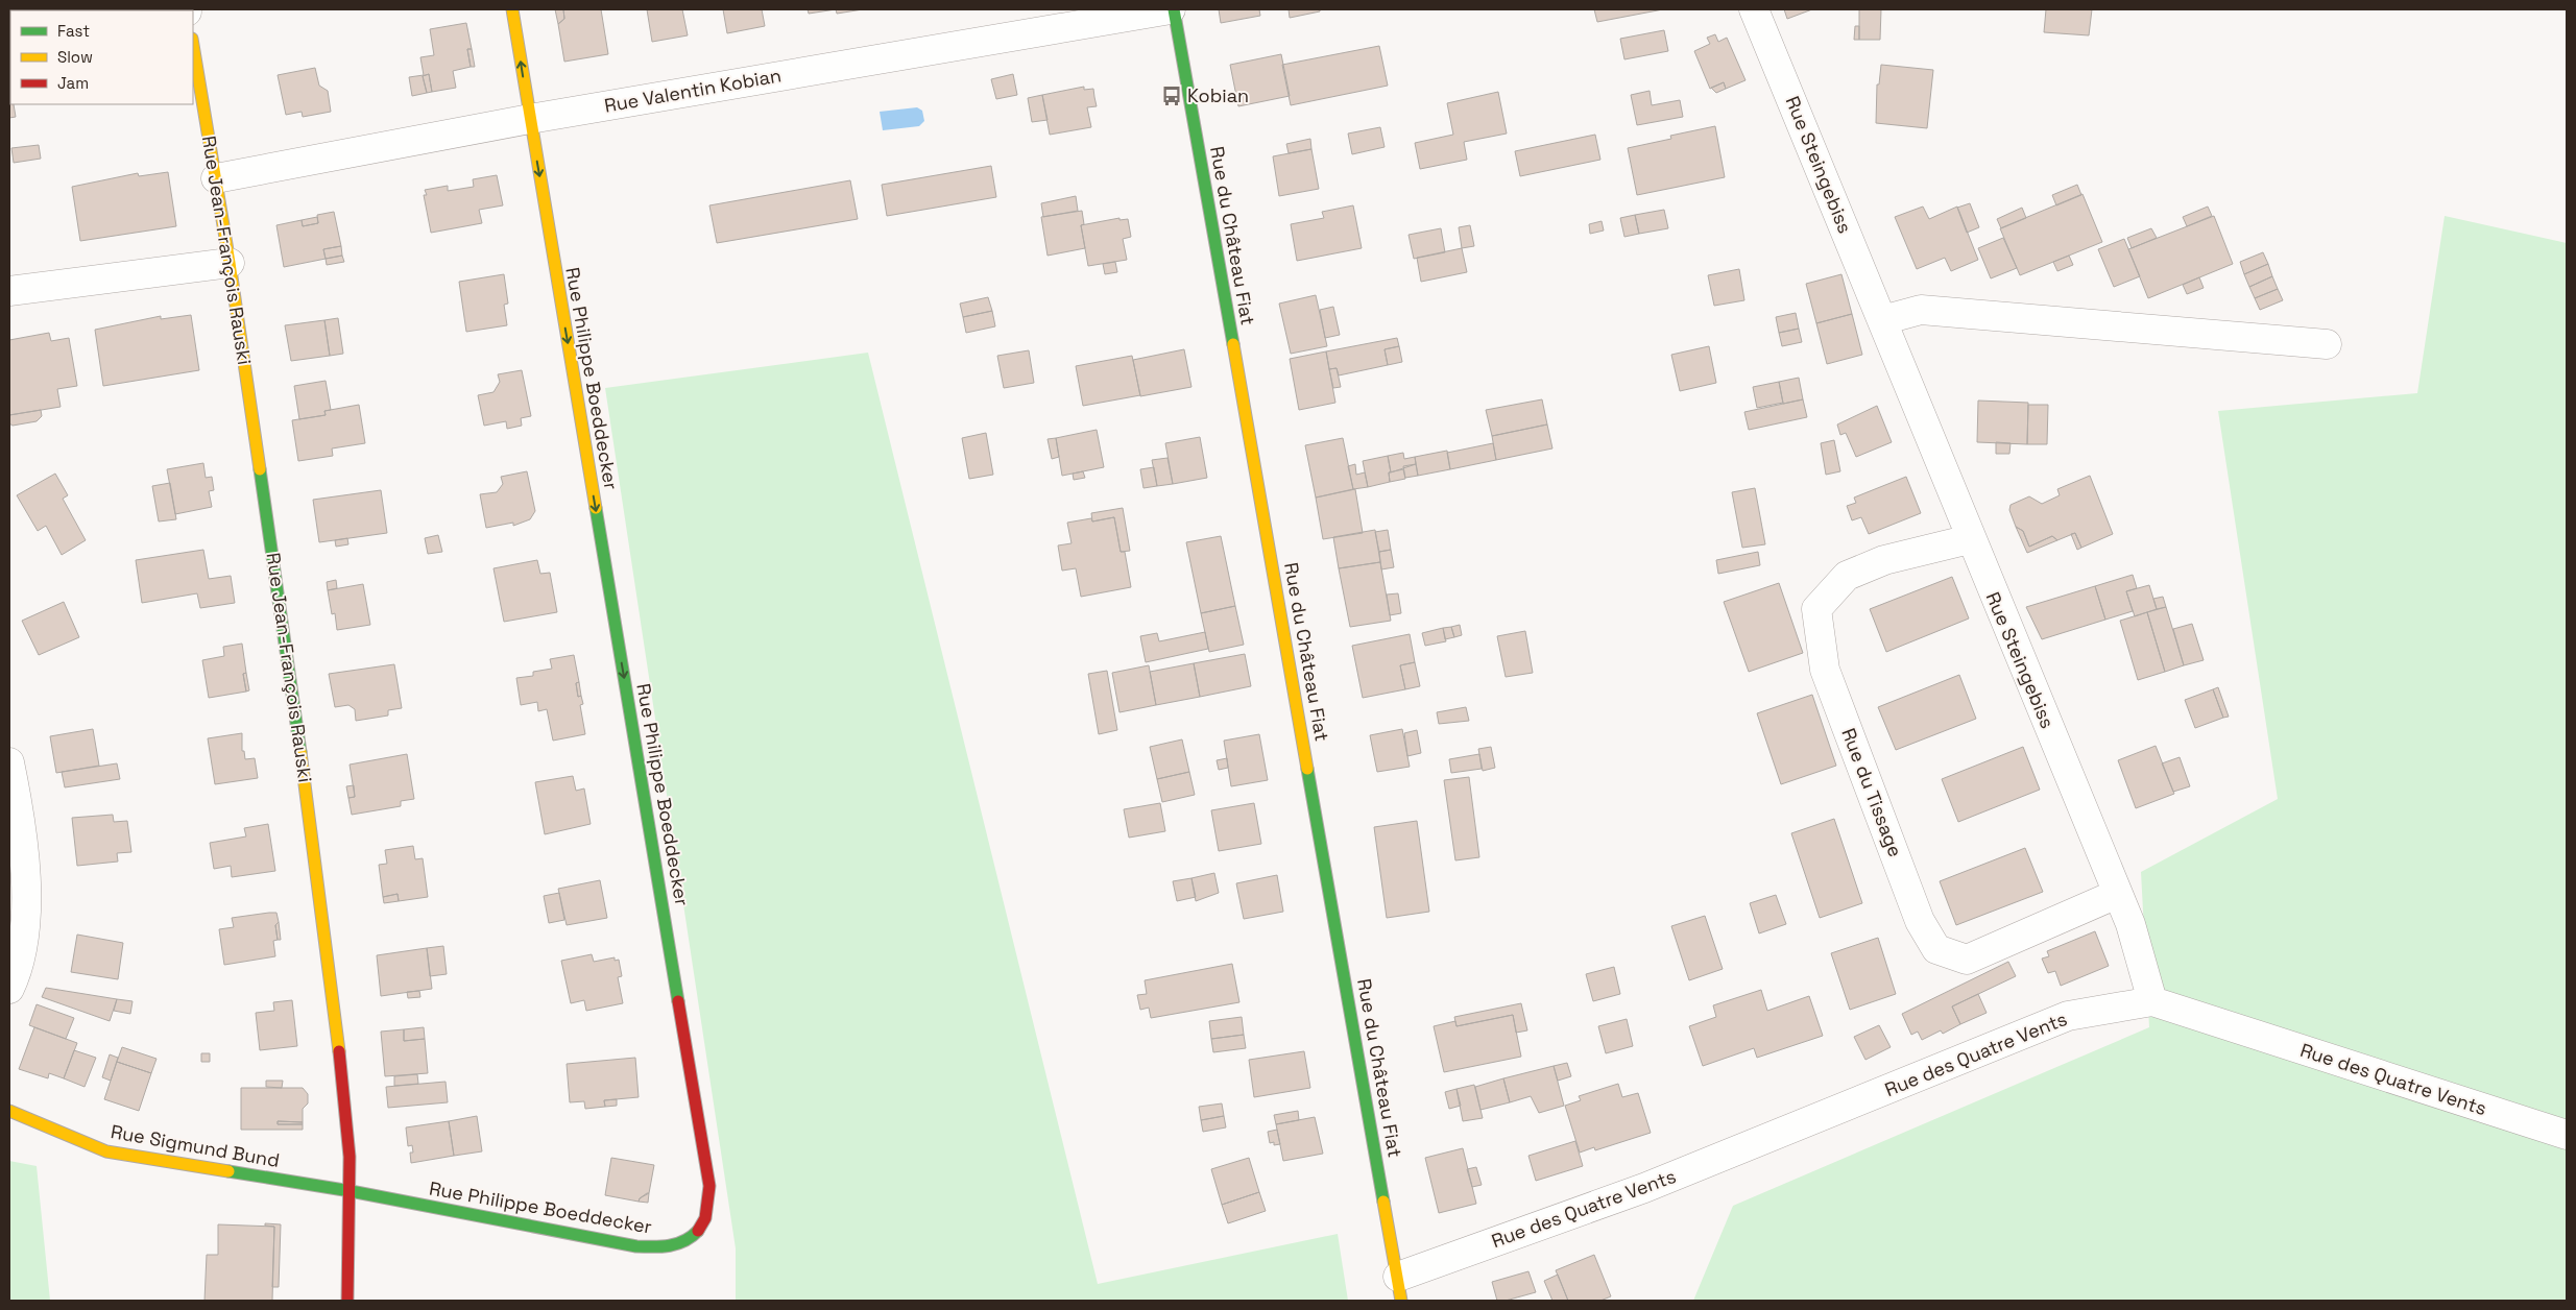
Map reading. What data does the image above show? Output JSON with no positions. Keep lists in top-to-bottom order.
{
  "streets": {
    "street": [
      "Rue Valentin Kobian",
      "Rue Steingebiss",
      "Rue du Château Fiat",
      "Rue Jean-François Rauski",
      "Rue Philippe Boeddecker",
      "Rue du Tissage",
      "Rue des Quatre Vents",
      "Rue Sigmund Bund"
    ]
  },
  "crossings": [
    ["Rue Valentin Kobian", "Rue du Château Fiat"],
    ["Rue Valentin Kobian", "Rue Jean-François Rauski"],
    ["Rue Valentin Kobian", "Rue Philippe Boeddecker"],
    ["Rue Steingebiss", "Rue du Tissage"],
    ["Rue Steingebiss", "Rue des Quatre Vents"],
    ["Rue du Château Fiat", "Rue des Quatre Vents"],
    ["Rue Jean-François Rauski", "Rue Philippe Boeddecker"],
    ["Rue Jean-François Rauski", "Rue Sigmund Bund"],
    ["Rue Philippe Boeddecker", "Rue Sigmund Bund"]
  ],
  "places": {
    "bus stop": ["Kobian"]
  },
  "legend": ["Fast", "Slow", "Jam"]
}
